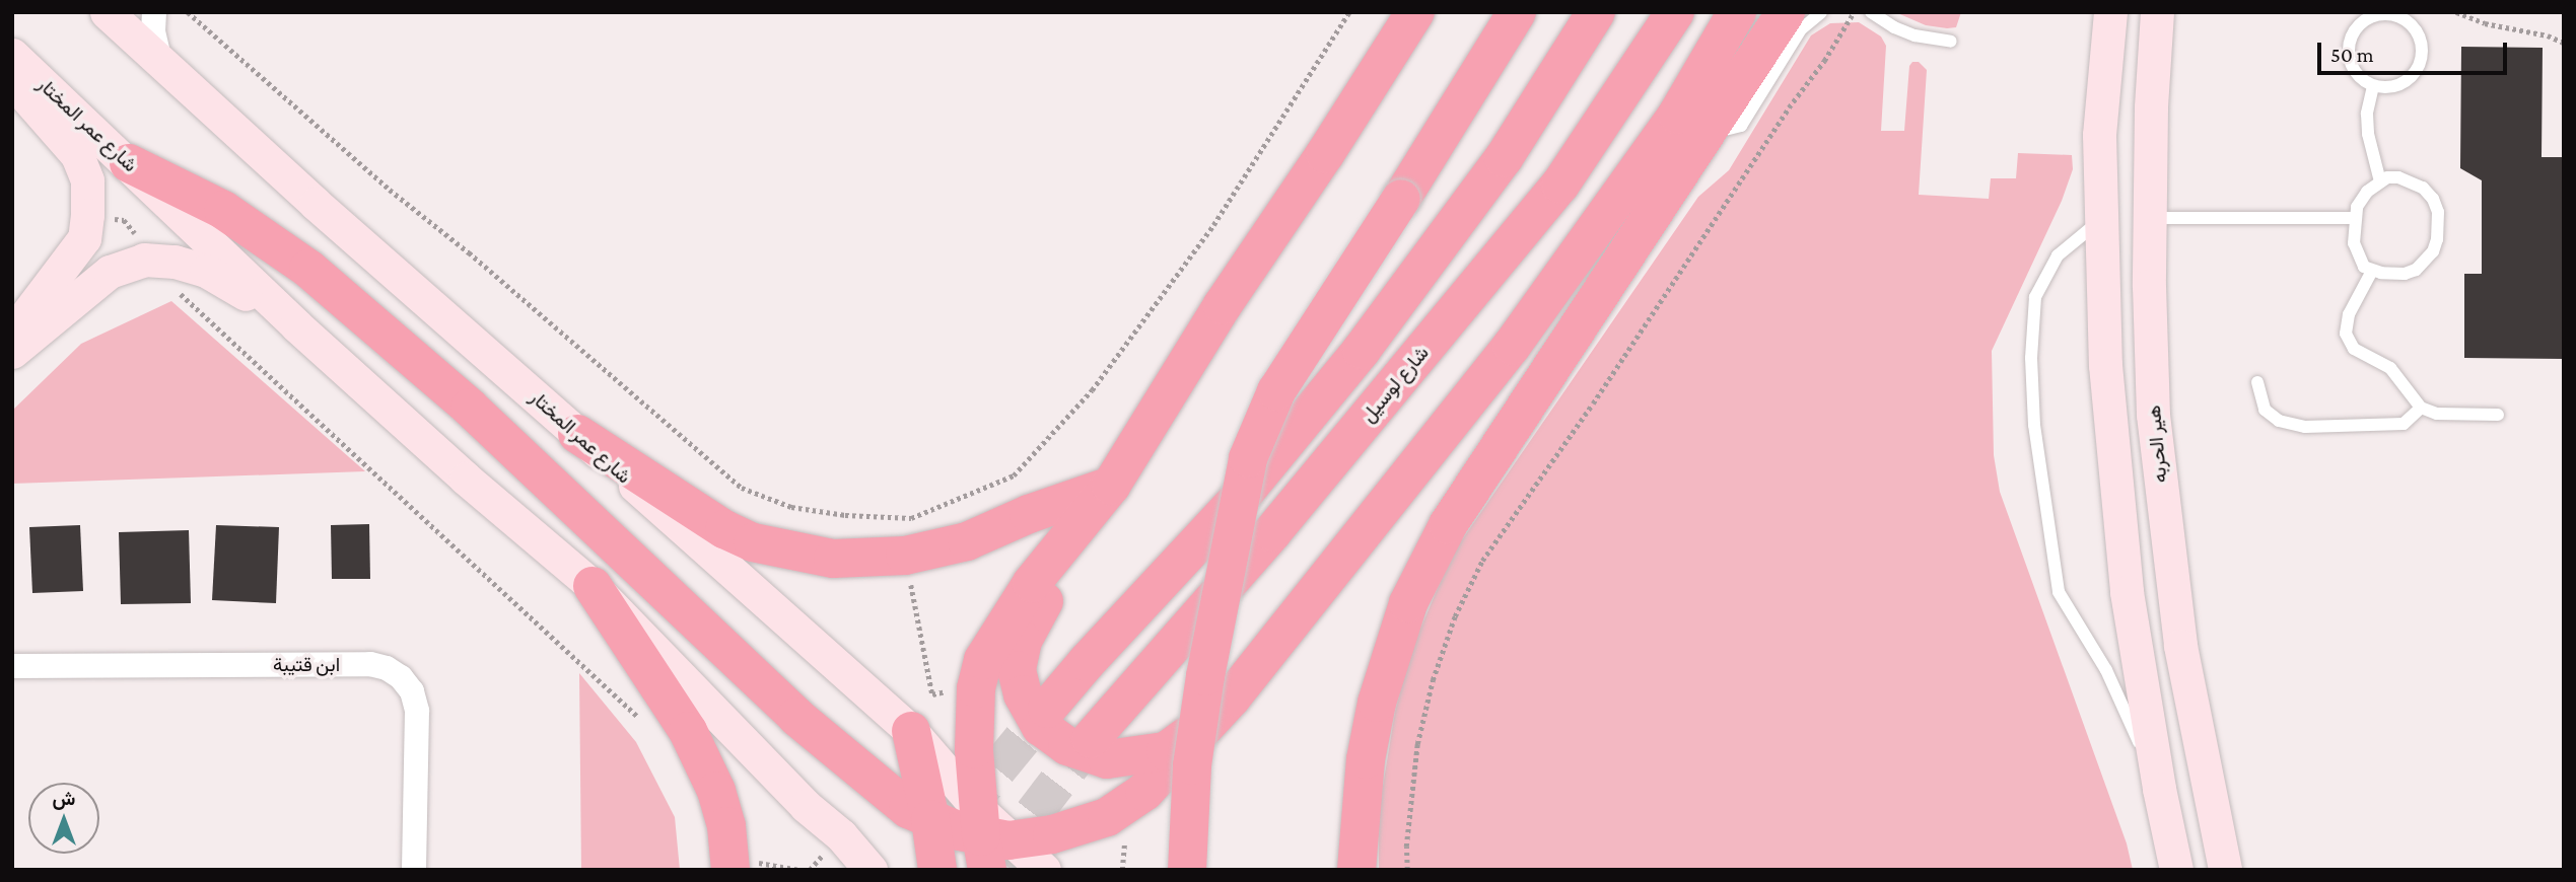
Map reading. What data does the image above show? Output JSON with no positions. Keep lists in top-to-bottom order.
{
  "streets": {
    "highway": ["شارع لوسيل"],
    "main road": ["شارع عمر المختار", "هير الحربه"],
    "street": ["ابن قتيبة"]
  },
  "scale_bar": "50 m",
  "north": "top"
}
